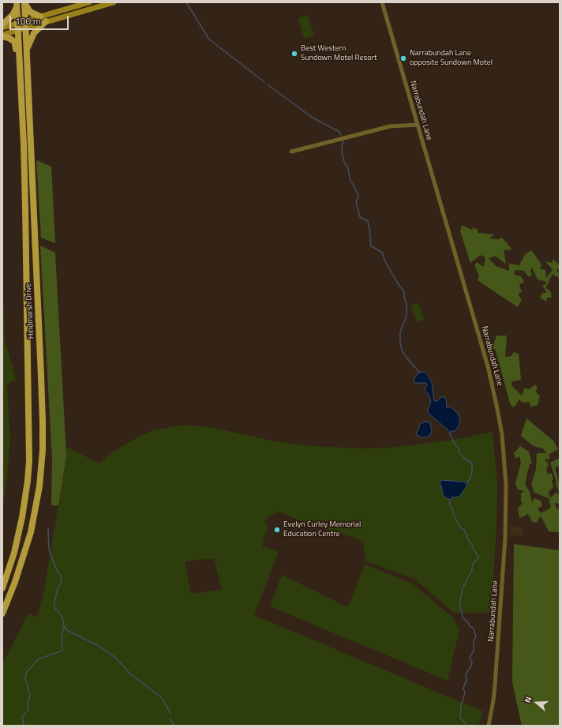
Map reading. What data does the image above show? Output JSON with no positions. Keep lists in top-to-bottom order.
{
  "streets": {
    "main road": ["Hindmarsh Drive"],
    "street": ["Narrabundah Lane"]
  },
  "places": ["Best Western Sundown Motel Resort", "Narrabundah Lane opposite Sundown Motel", "Evelyn Curley Memorial Education Centre"],
  "scale_bar": "100 m",
  "north": "left"
}
